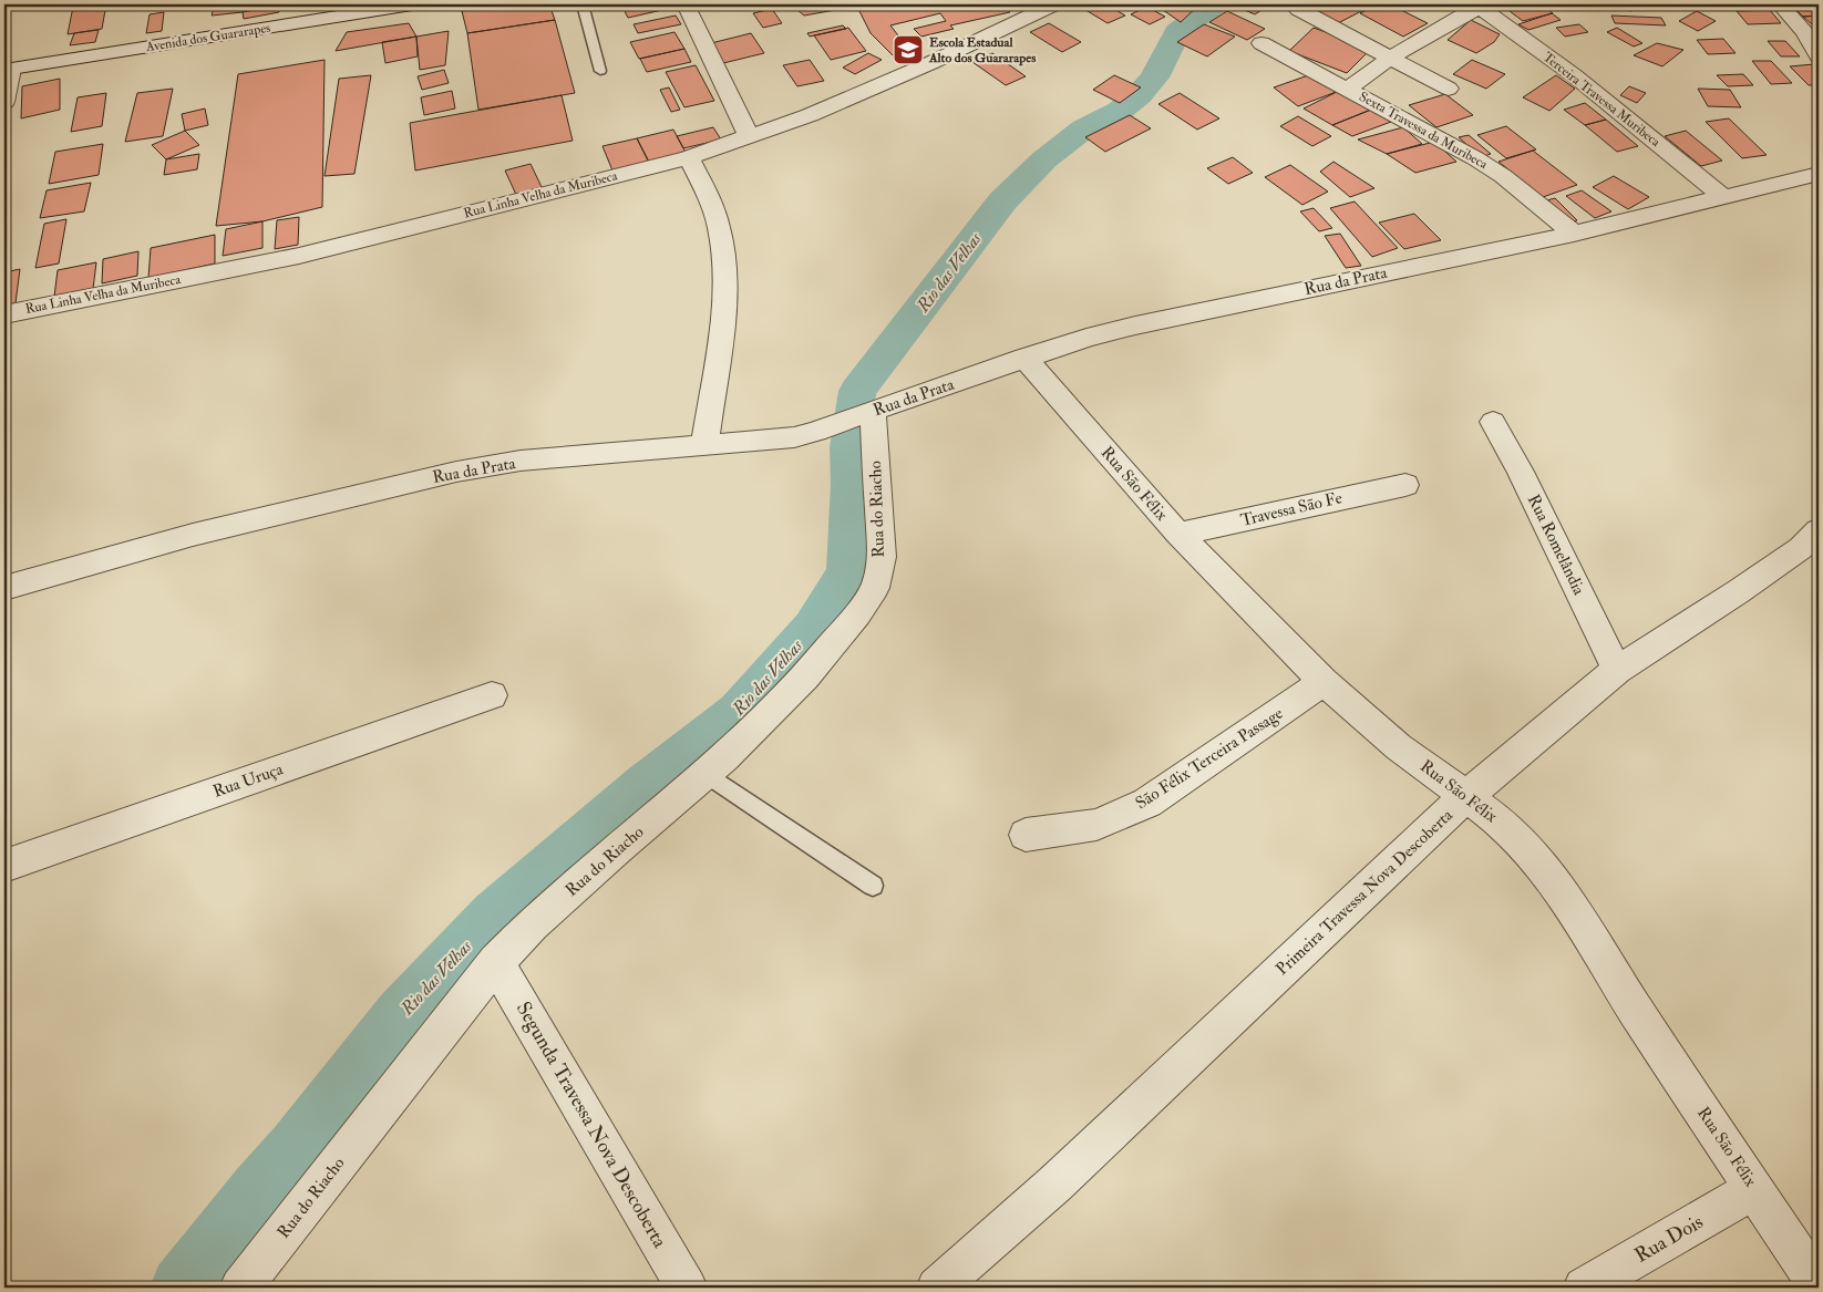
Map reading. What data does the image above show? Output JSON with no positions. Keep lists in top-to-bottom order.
{
  "streets": {
    "street": [
      "Avenida dos Guararapes",
      "Terceira Travessa Muribeca",
      "Sexta Travessa da Muribeca",
      "Rua Linha Velha da Muribeca",
      "Rua da Prata",
      "Rua São Félix",
      "Rua do Riacho",
      "Travessa São Fe",
      "Rua Romelândia",
      "São Félix Terceira Passage",
      "Rua Uruça",
      "Primeira Travessa Nova Descoberta",
      "Segunda Travessa Nova Descoberta",
      "Rua Dois"
    ]
  },
  "crossings": [
    ["Terceira Travessa Muribeca", "Rua da Prata"],
    ["Sexta Travessa da Muribeca", "Rua da Prata"],
    ["Rua da Prata", "Rua São Félix"],
    ["Rua da Prata", "Rua do Riacho"],
    ["Rua São Félix", "Travessa São Fe"],
    ["Rua São Félix", "São Félix Terceira Passage"],
    ["Rua São Félix", "Primeira Travessa Nova Descoberta"],
    ["Rua São Félix", "Rua Dois"],
    ["Rua do Riacho", "Segunda Travessa Nova Descoberta"],
    ["Rua Romelândia", "Primeira Travessa Nova Descoberta"]
  ],
  "water": ["Rio das Velhas"],
  "places": {
    "school or university": ["Escola Estadual Alto dos Guararapes"]
  }
}
